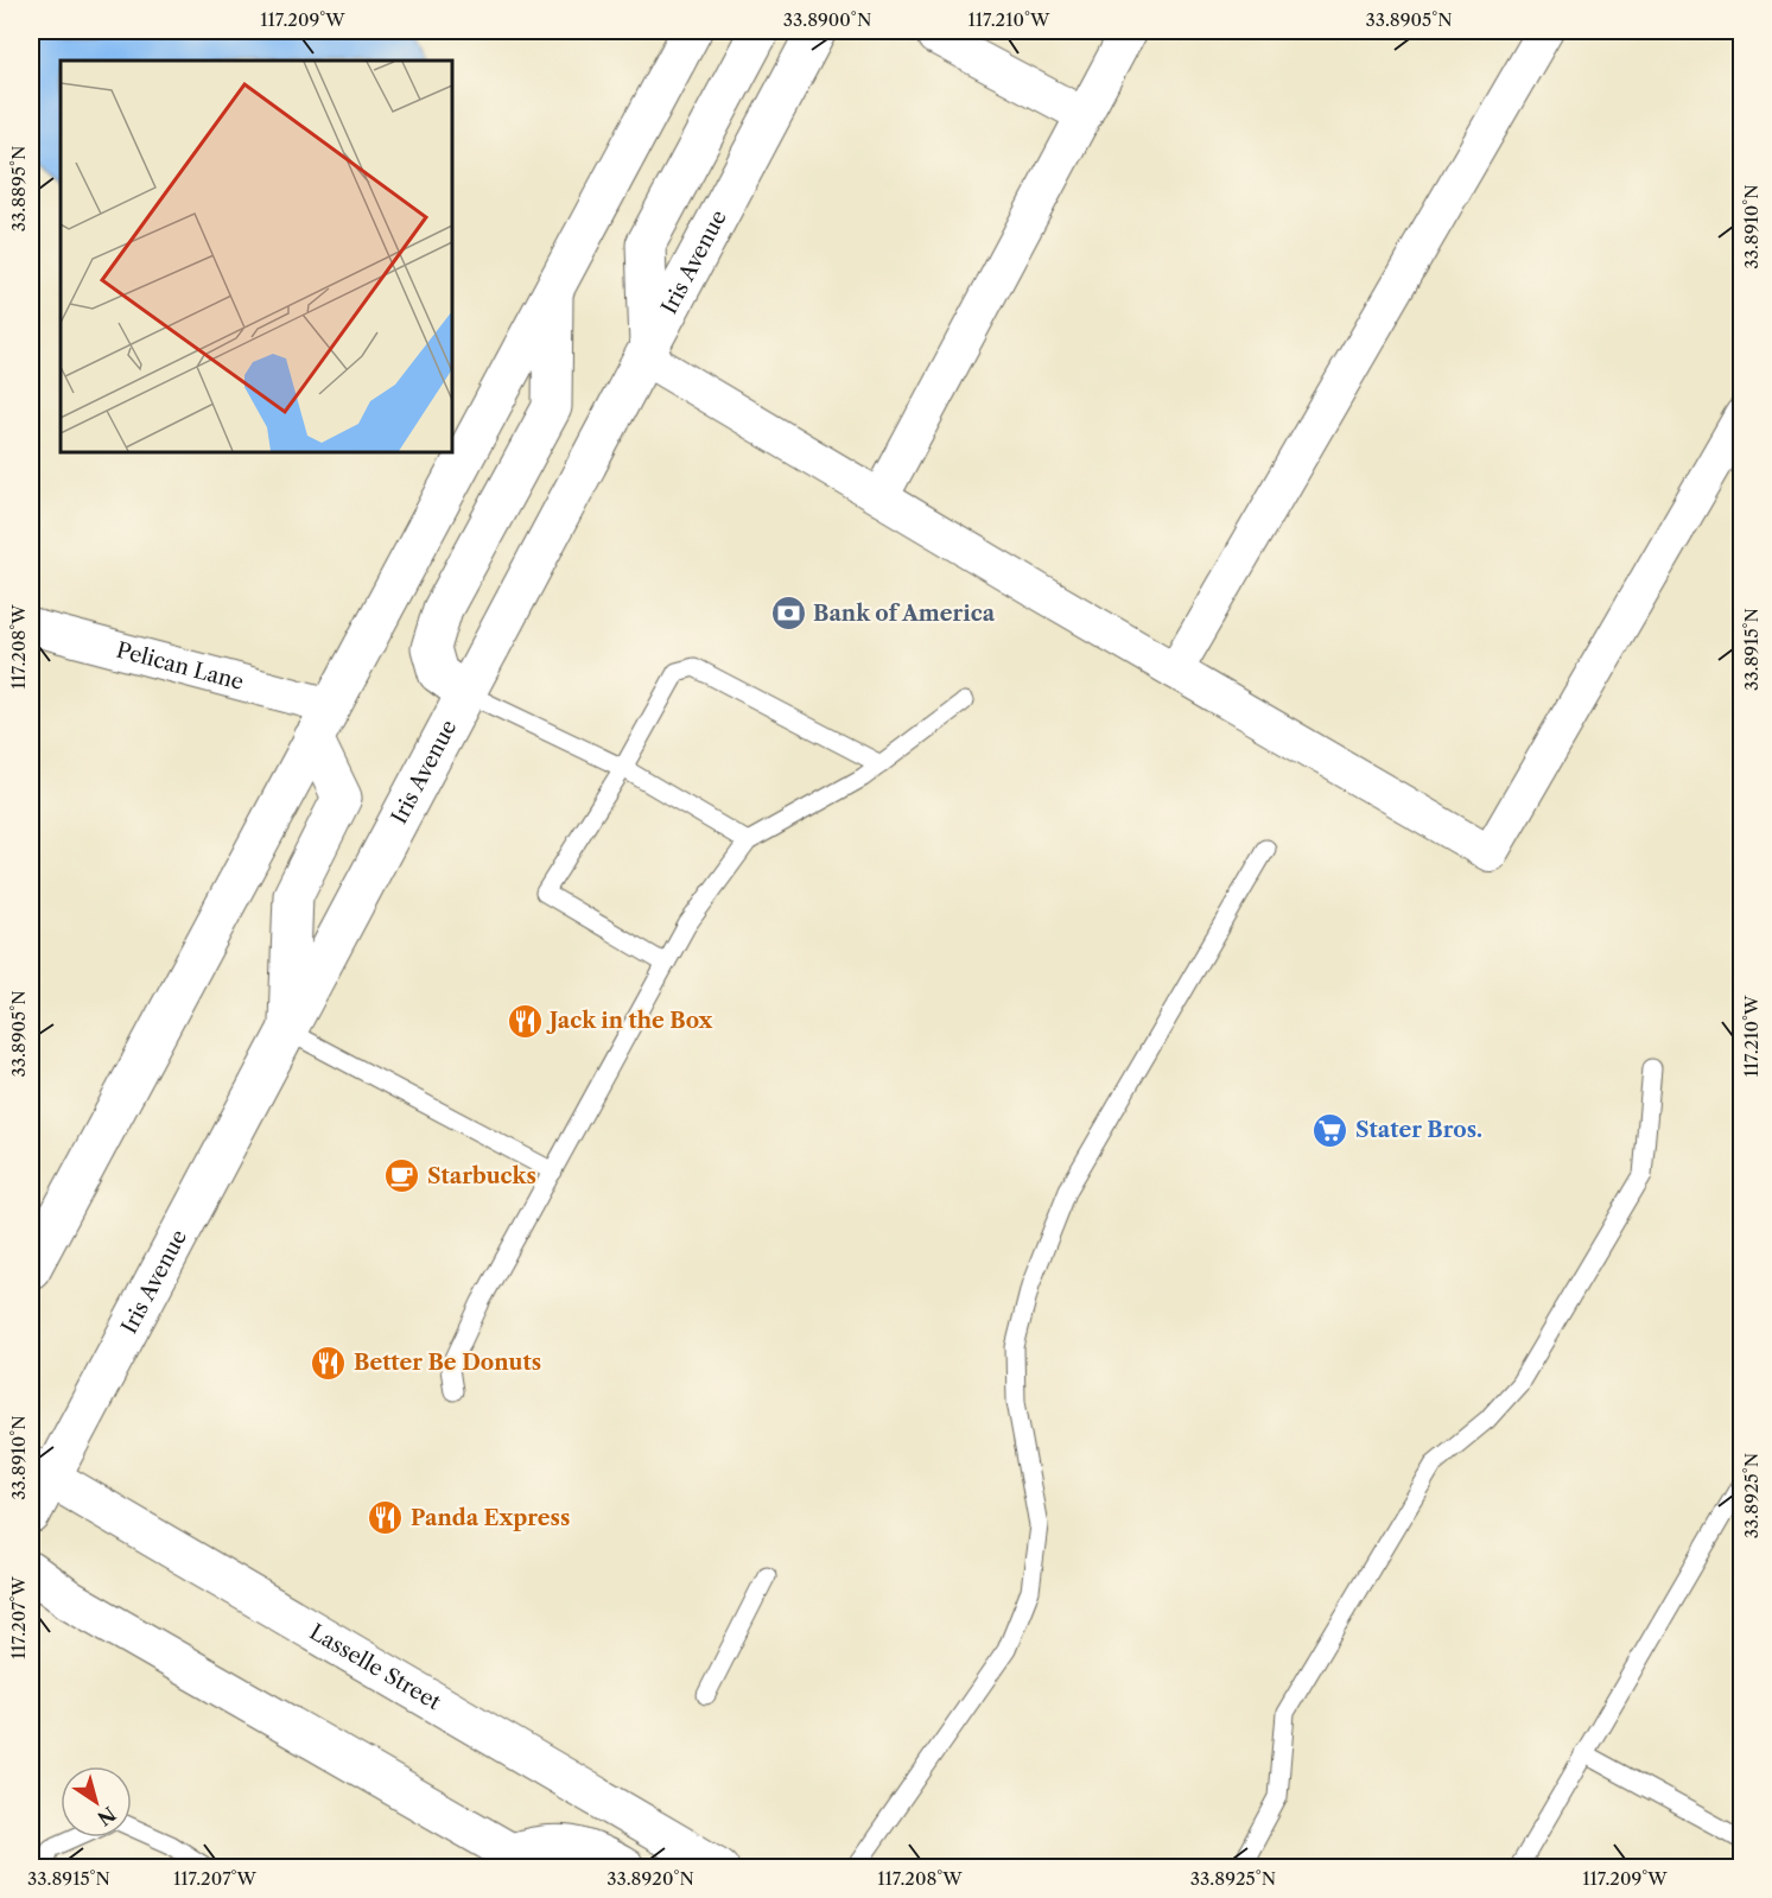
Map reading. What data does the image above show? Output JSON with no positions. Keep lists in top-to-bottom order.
{
  "streets": {
    "main road": ["Iris Avenue", "Lasselle Street"],
    "street": ["Pelican Lane"]
  },
  "crossings": [
    ["Iris Avenue", "Lasselle Street"]
  ],
  "places": {
    "bank": ["Bank of America"],
    "restaurant": ["Jack in the Box", "Better Be Donuts", "Panda Express"],
    "supermarket": ["Stater Bros."],
    "cafe": ["Starbucks"]
  },
  "north": "bottom right",
  "coordinates": [
    "117.209°W",
    "33.8900°N",
    "117.210°W",
    "33.8905°N",
    "33.8895°N",
    "33.8910°N",
    "117.208°W",
    "33.8915°N",
    "33.8925°N",
    "117.207°W",
    "33.8920°N"
  ]
}
